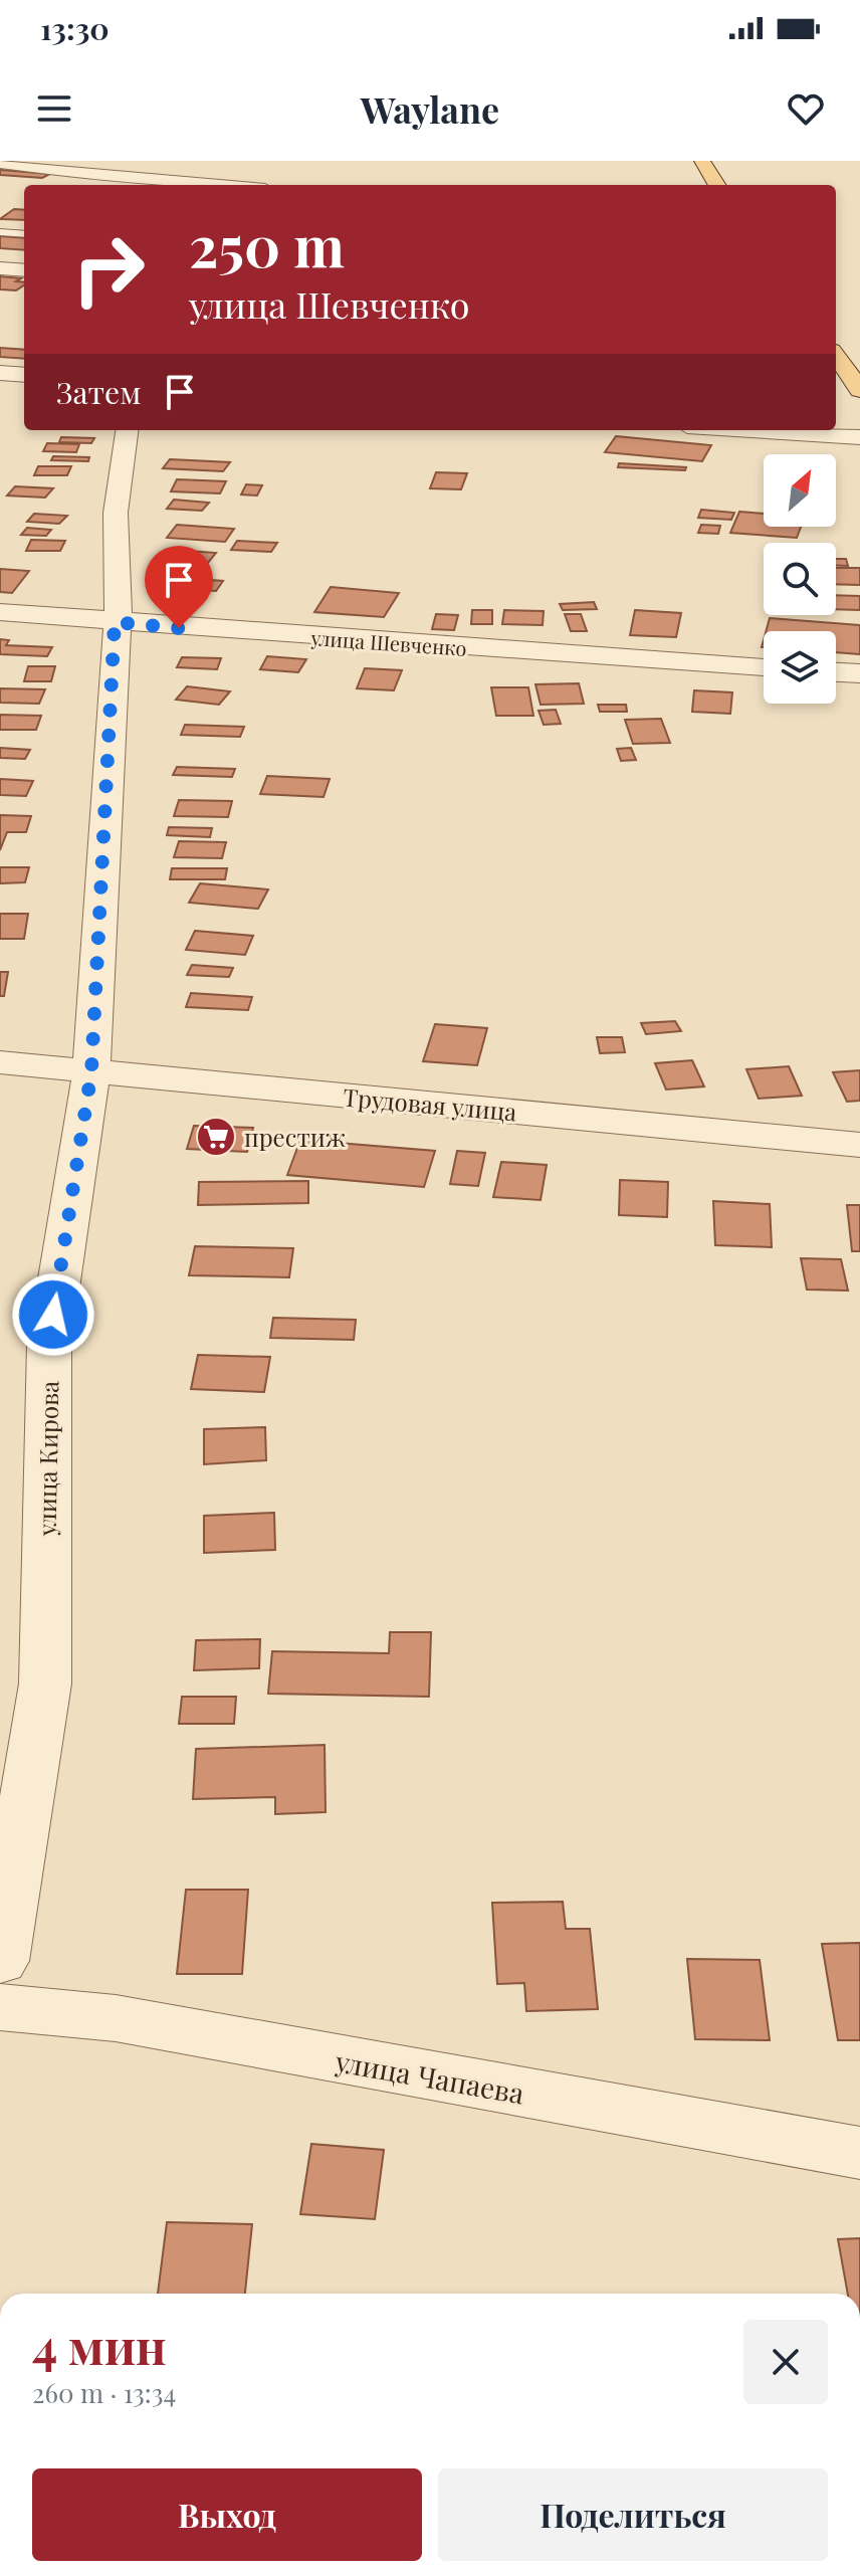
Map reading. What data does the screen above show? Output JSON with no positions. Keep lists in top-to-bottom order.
{
  "streets": {
    "street": [
      "улица Шевченко",
      "Трудовая улица",
      "улица Кирова",
      "улица Чапаева"
    ]
  },
  "crossings": [
    ["улица Шевченко", "улица Кирова"],
    ["Трудовая улица", "улица Кирова"]
  ],
  "places": {
    "supermarket": ["престиж"]
  },
  "north": "top right",
  "page": {
    "status": "13:30",
    "header": "Waylane",
    "turn": ["250 m", "улица Шевченко"],
    "then": "Затем",
    "heading": ["4 мин", "260 m · 13:34"],
    "buttons": ["Выход", "Поделиться"]
  }
}
